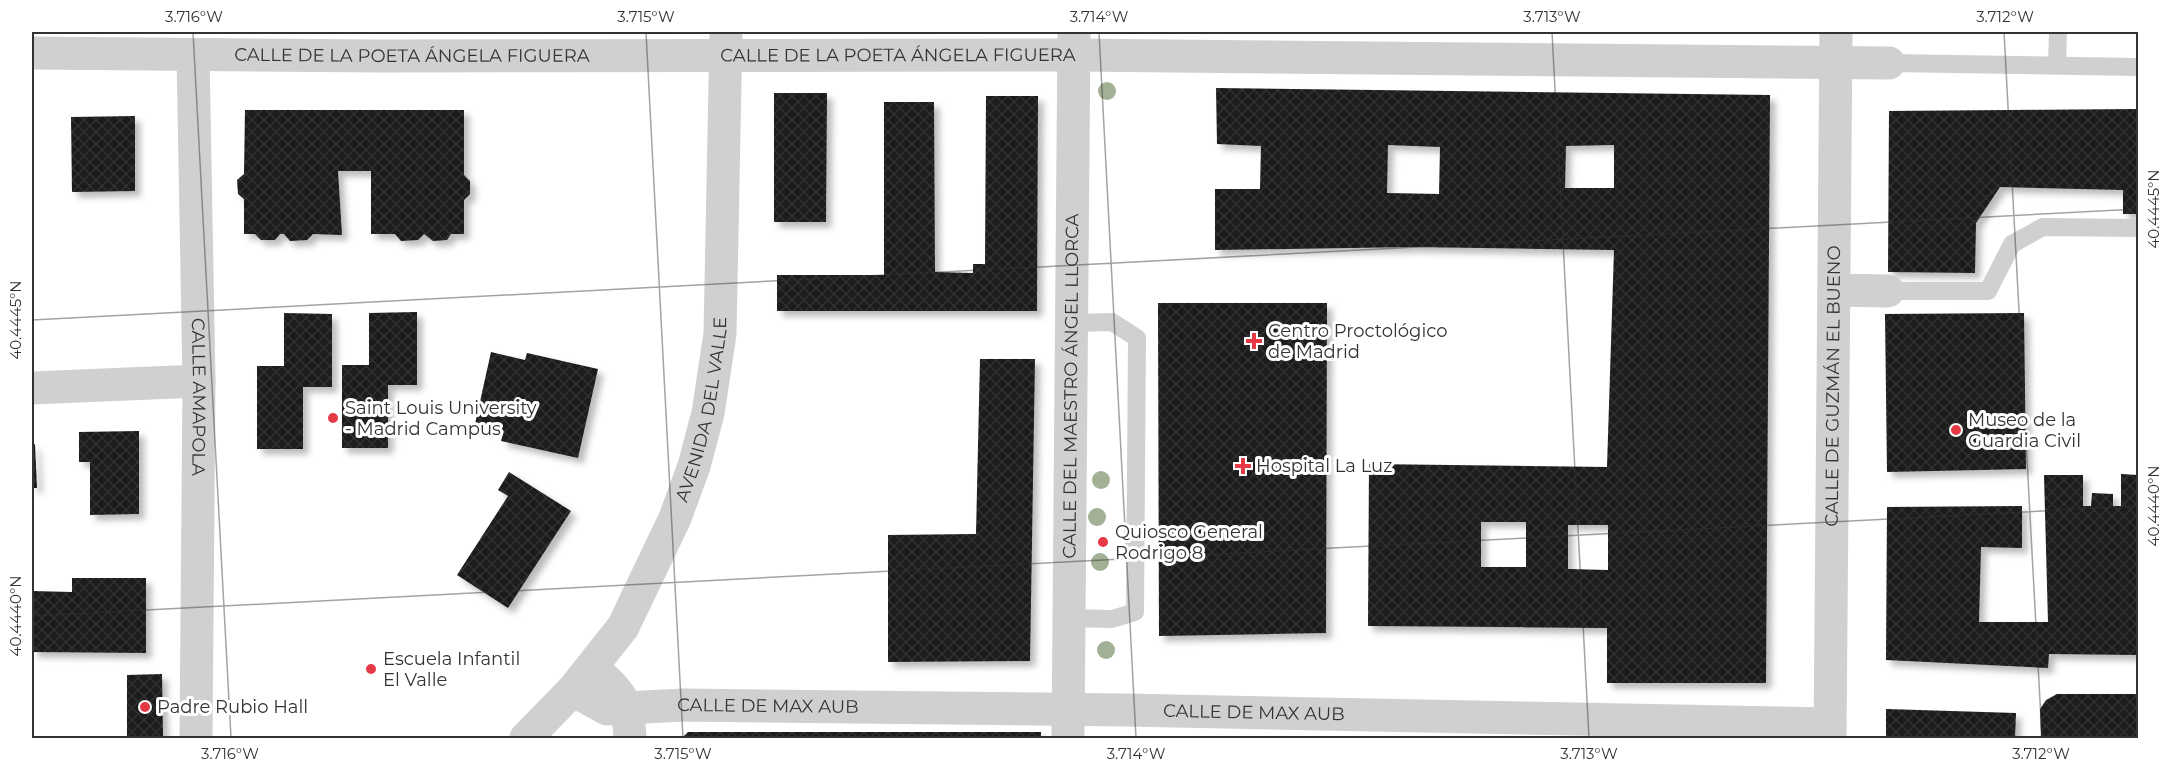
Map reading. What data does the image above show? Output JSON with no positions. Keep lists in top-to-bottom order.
{
  "streets": {
    "street": [
      "CALLE DE LA POETA ÁNGELA FIGUERA",
      "CALLE DEL MAESTRO ÁNGEL LLORCA",
      "CALLE DE GUZMÁN EL BUENO",
      "CALLE AMAPOLA",
      "AVENIDA DEL VALLE",
      "CALLE DE MAX AUB"
    ]
  },
  "crossings": [
    ["CALLE DE LA POETA ÁNGELA FIGUERA", "CALLE DEL MAESTRO ÁNGEL LLORCA"],
    ["CALLE DE LA POETA ÁNGELA FIGUERA", "CALLE DE GUZMÁN EL BUENO"],
    ["CALLE DE LA POETA ÁNGELA FIGUERA", "CALLE AMAPOLA"],
    ["CALLE DE LA POETA ÁNGELA FIGUERA", "AVENIDA DEL VALLE"],
    ["CALLE DEL MAESTRO ÁNGEL LLORCA", "CALLE DE MAX AUB"],
    ["CALLE DE GUZMÁN EL BUENO", "CALLE DE MAX AUB"],
    ["AVENIDA DEL VALLE", "CALLE DE MAX AUB"]
  ],
  "places": {
    "health": ["Centro Proctológico de Madrid", "Hospital La Luz"],
    "other": [
      "Saint Louis University - Madrid Campus",
      "Museo de la Guardia Civil",
      "Quiosco General Rodrigo 8",
      "Escuela Infantil El Valle",
      "Padre Rubio Hall"
    ]
  },
  "coordinates": [
    "3.716°W",
    "3.715°W",
    "3.714°W",
    "3.713°W",
    "3.712°W",
    "40.4445°N",
    "40.4440°N"
  ]
}
